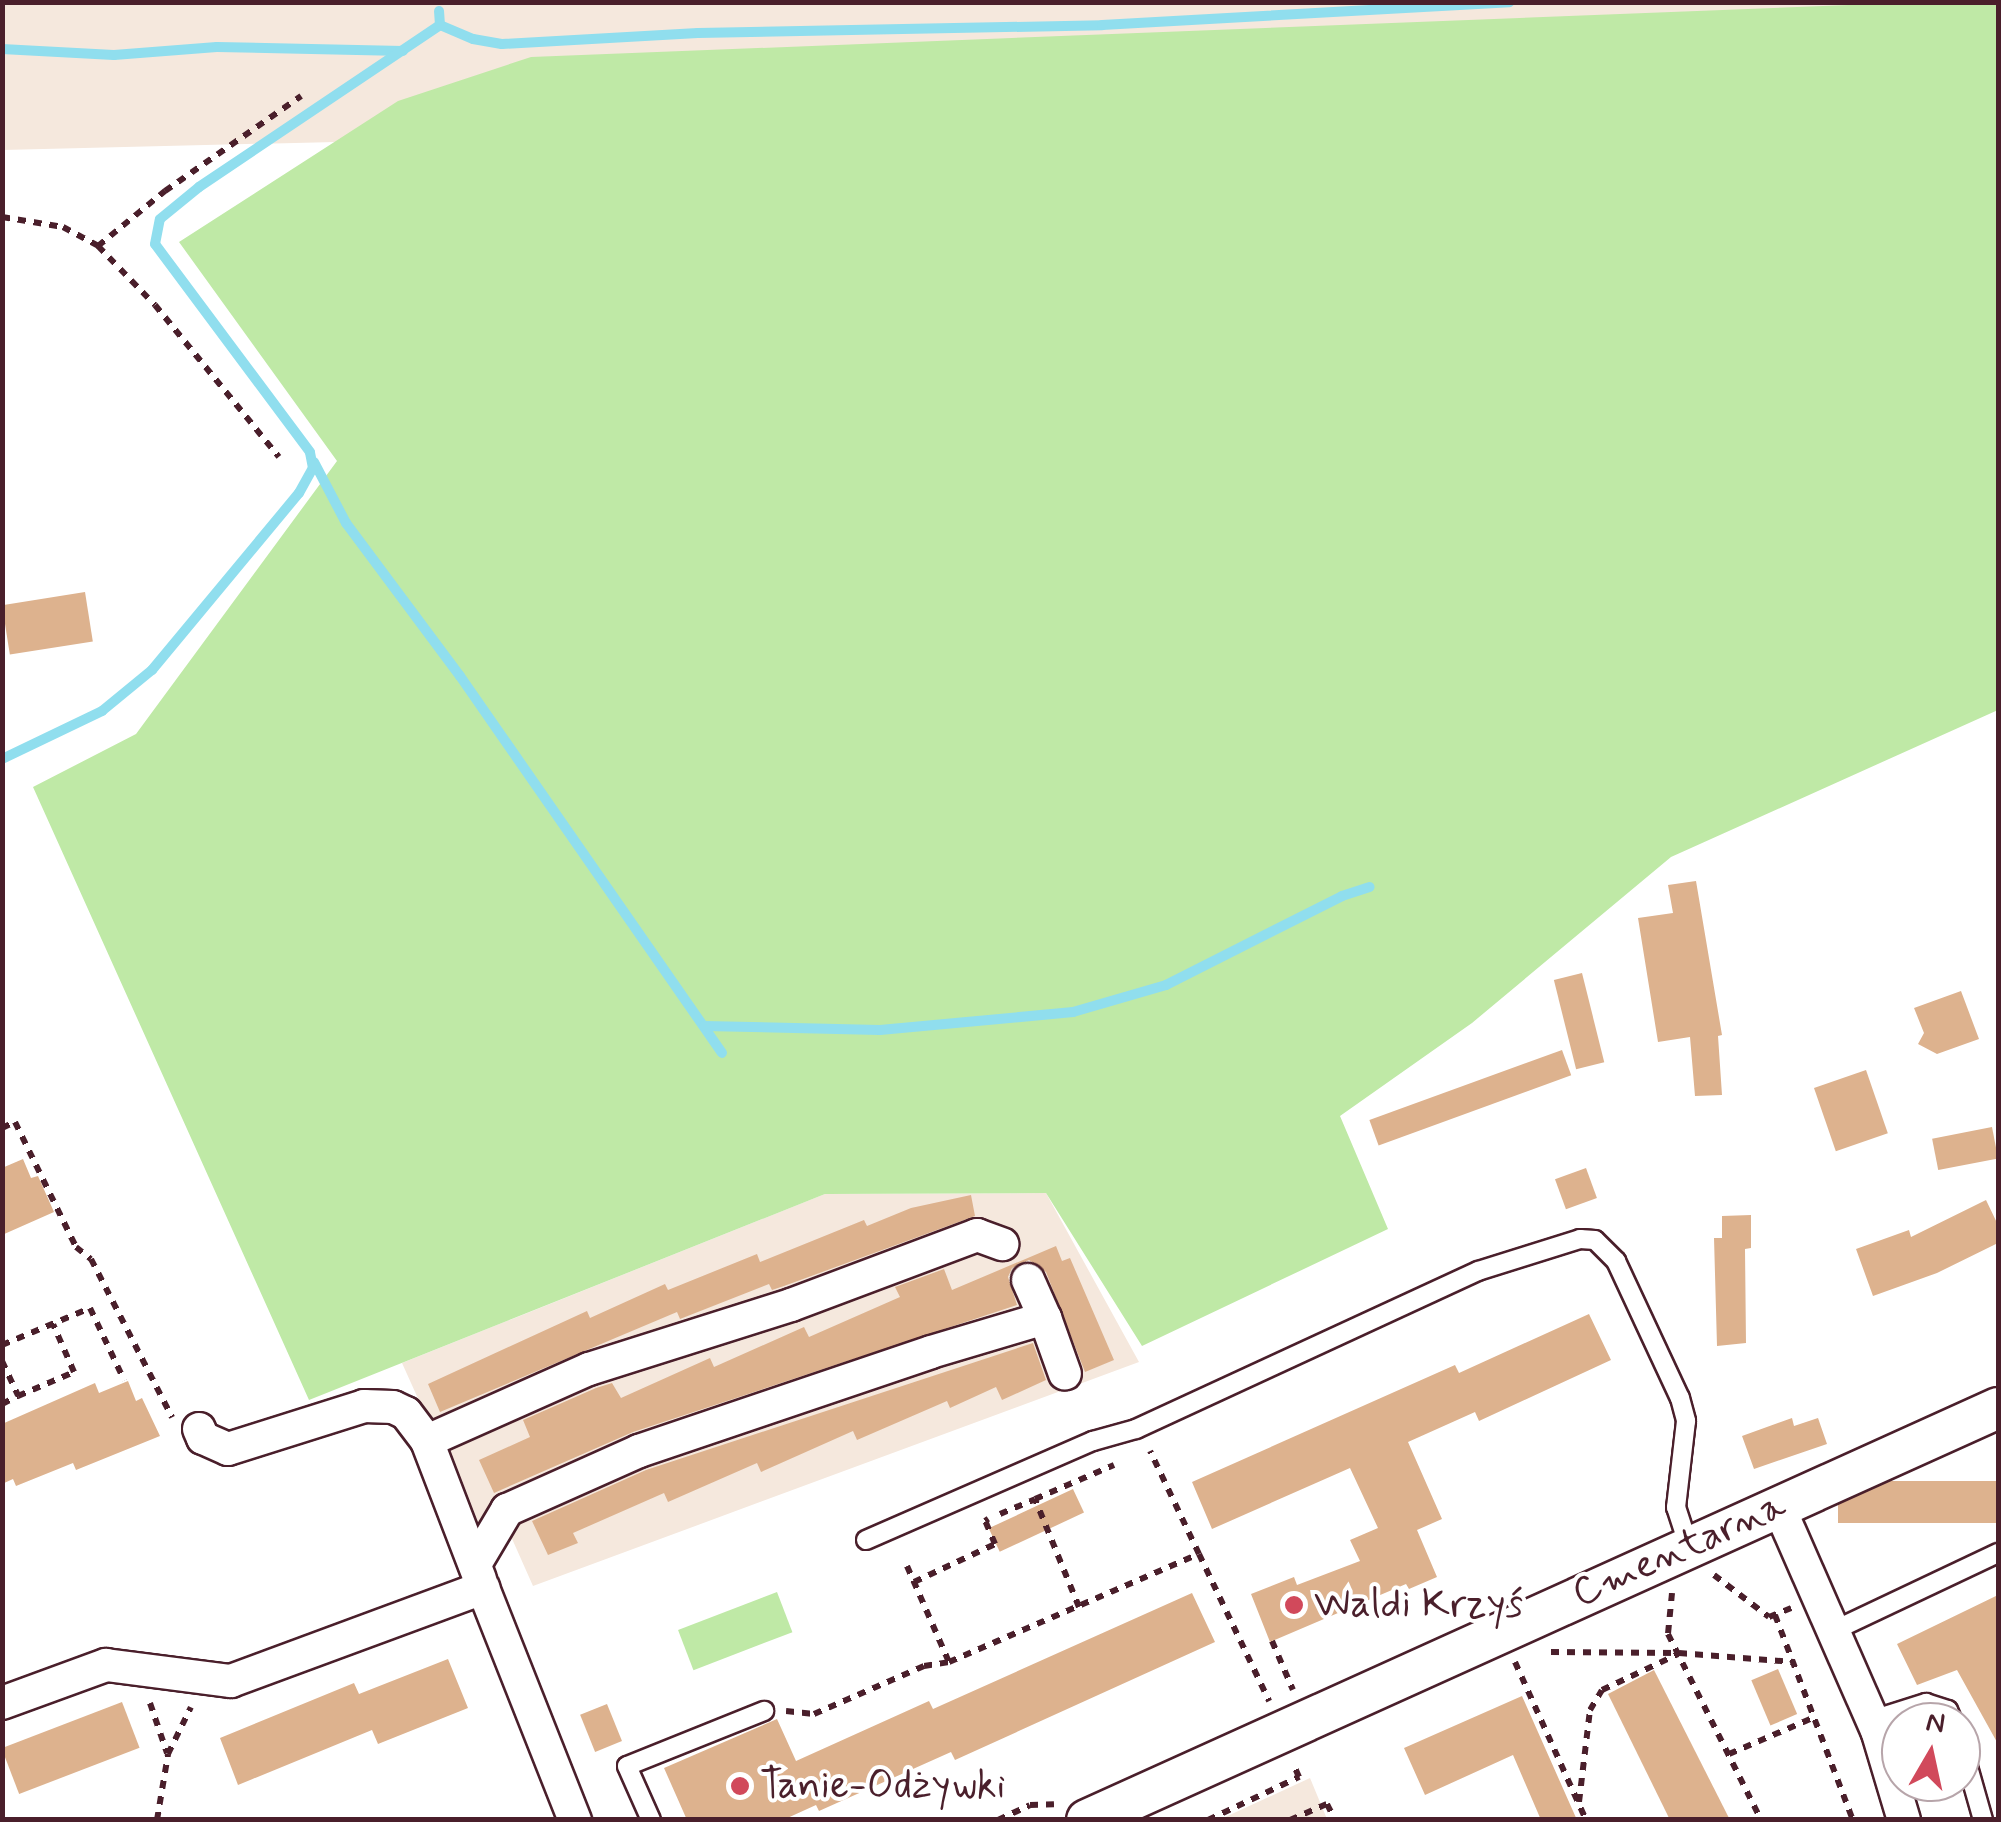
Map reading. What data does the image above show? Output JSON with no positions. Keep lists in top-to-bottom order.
{
  "streets": {
    "street": ["Cmentarna"]
  },
  "places": ["Waldi Krzyś", "Tanie-Odżywki"],
  "north": "top"
}
